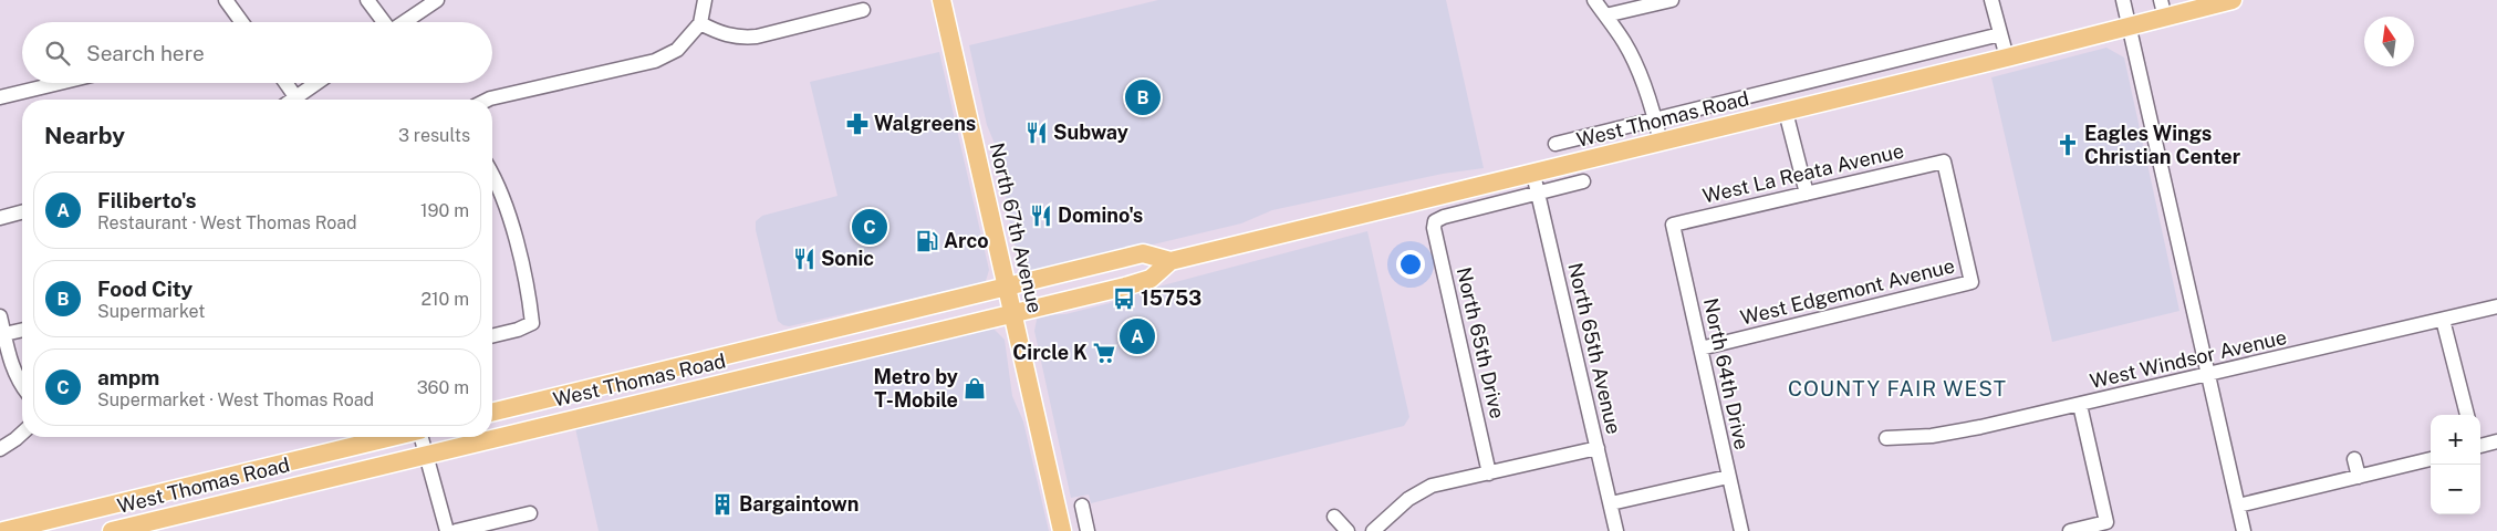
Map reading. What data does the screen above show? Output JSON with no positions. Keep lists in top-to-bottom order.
{
  "streets": {
    "main road": ["West Thomas Road", "North 67th Avenue"],
    "street": [
      "West La Reata Avenue",
      "West Edgemont Avenue",
      "North 65th Drive",
      "North 65th Avenue",
      "West Windsor Avenue",
      "North 64th Drive"
    ]
  },
  "crossings": [
    ["West Thomas Road", "North 67th Avenue"],
    ["West Thomas Road", "North 65th Avenue"],
    ["West La Reata Avenue", "West Edgemont Avenue"],
    ["West La Reata Avenue", "North 64th Drive"],
    ["West Edgemont Avenue", "North 64th Drive"],
    ["North 65th Drive", "North 65th Avenue"]
  ],
  "districts": ["COUNTY FAIR WEST"],
  "places": {
    "pharmacy": ["Walgreens"],
    "restaurant": ["Subway", "Domino's", "Sonic"],
    "church": ["Eagles Wings Christian Center"],
    "fuel station": ["Arco"],
    "bus stop": ["15753"],
    "supermarket": ["Circle K"],
    "shop": ["Metro by T-Mobile"],
    "building": ["Bargaintown"]
  },
  "north": "top",
  "page": {
    "search": "Search here",
    "pins": ["B", "C", "A"],
    "heading": ["Nearby", "3 results"],
    "list": [
      {
        "mark": "A",
        "name": "Filiberto's",
        "note": "Restaurant · West Thomas Road",
        "value": "190 m"
      },
      {
        "mark": "B",
        "name": "Food City",
        "note": "Supermarket",
        "value": "210 m"
      },
      {
        "mark": "C",
        "name": "ampm",
        "note": "Supermarket · West Thomas Road",
        "value": "360 m"
      }
    ],
    "map_buttons": ["+", "−"]
  }
}
